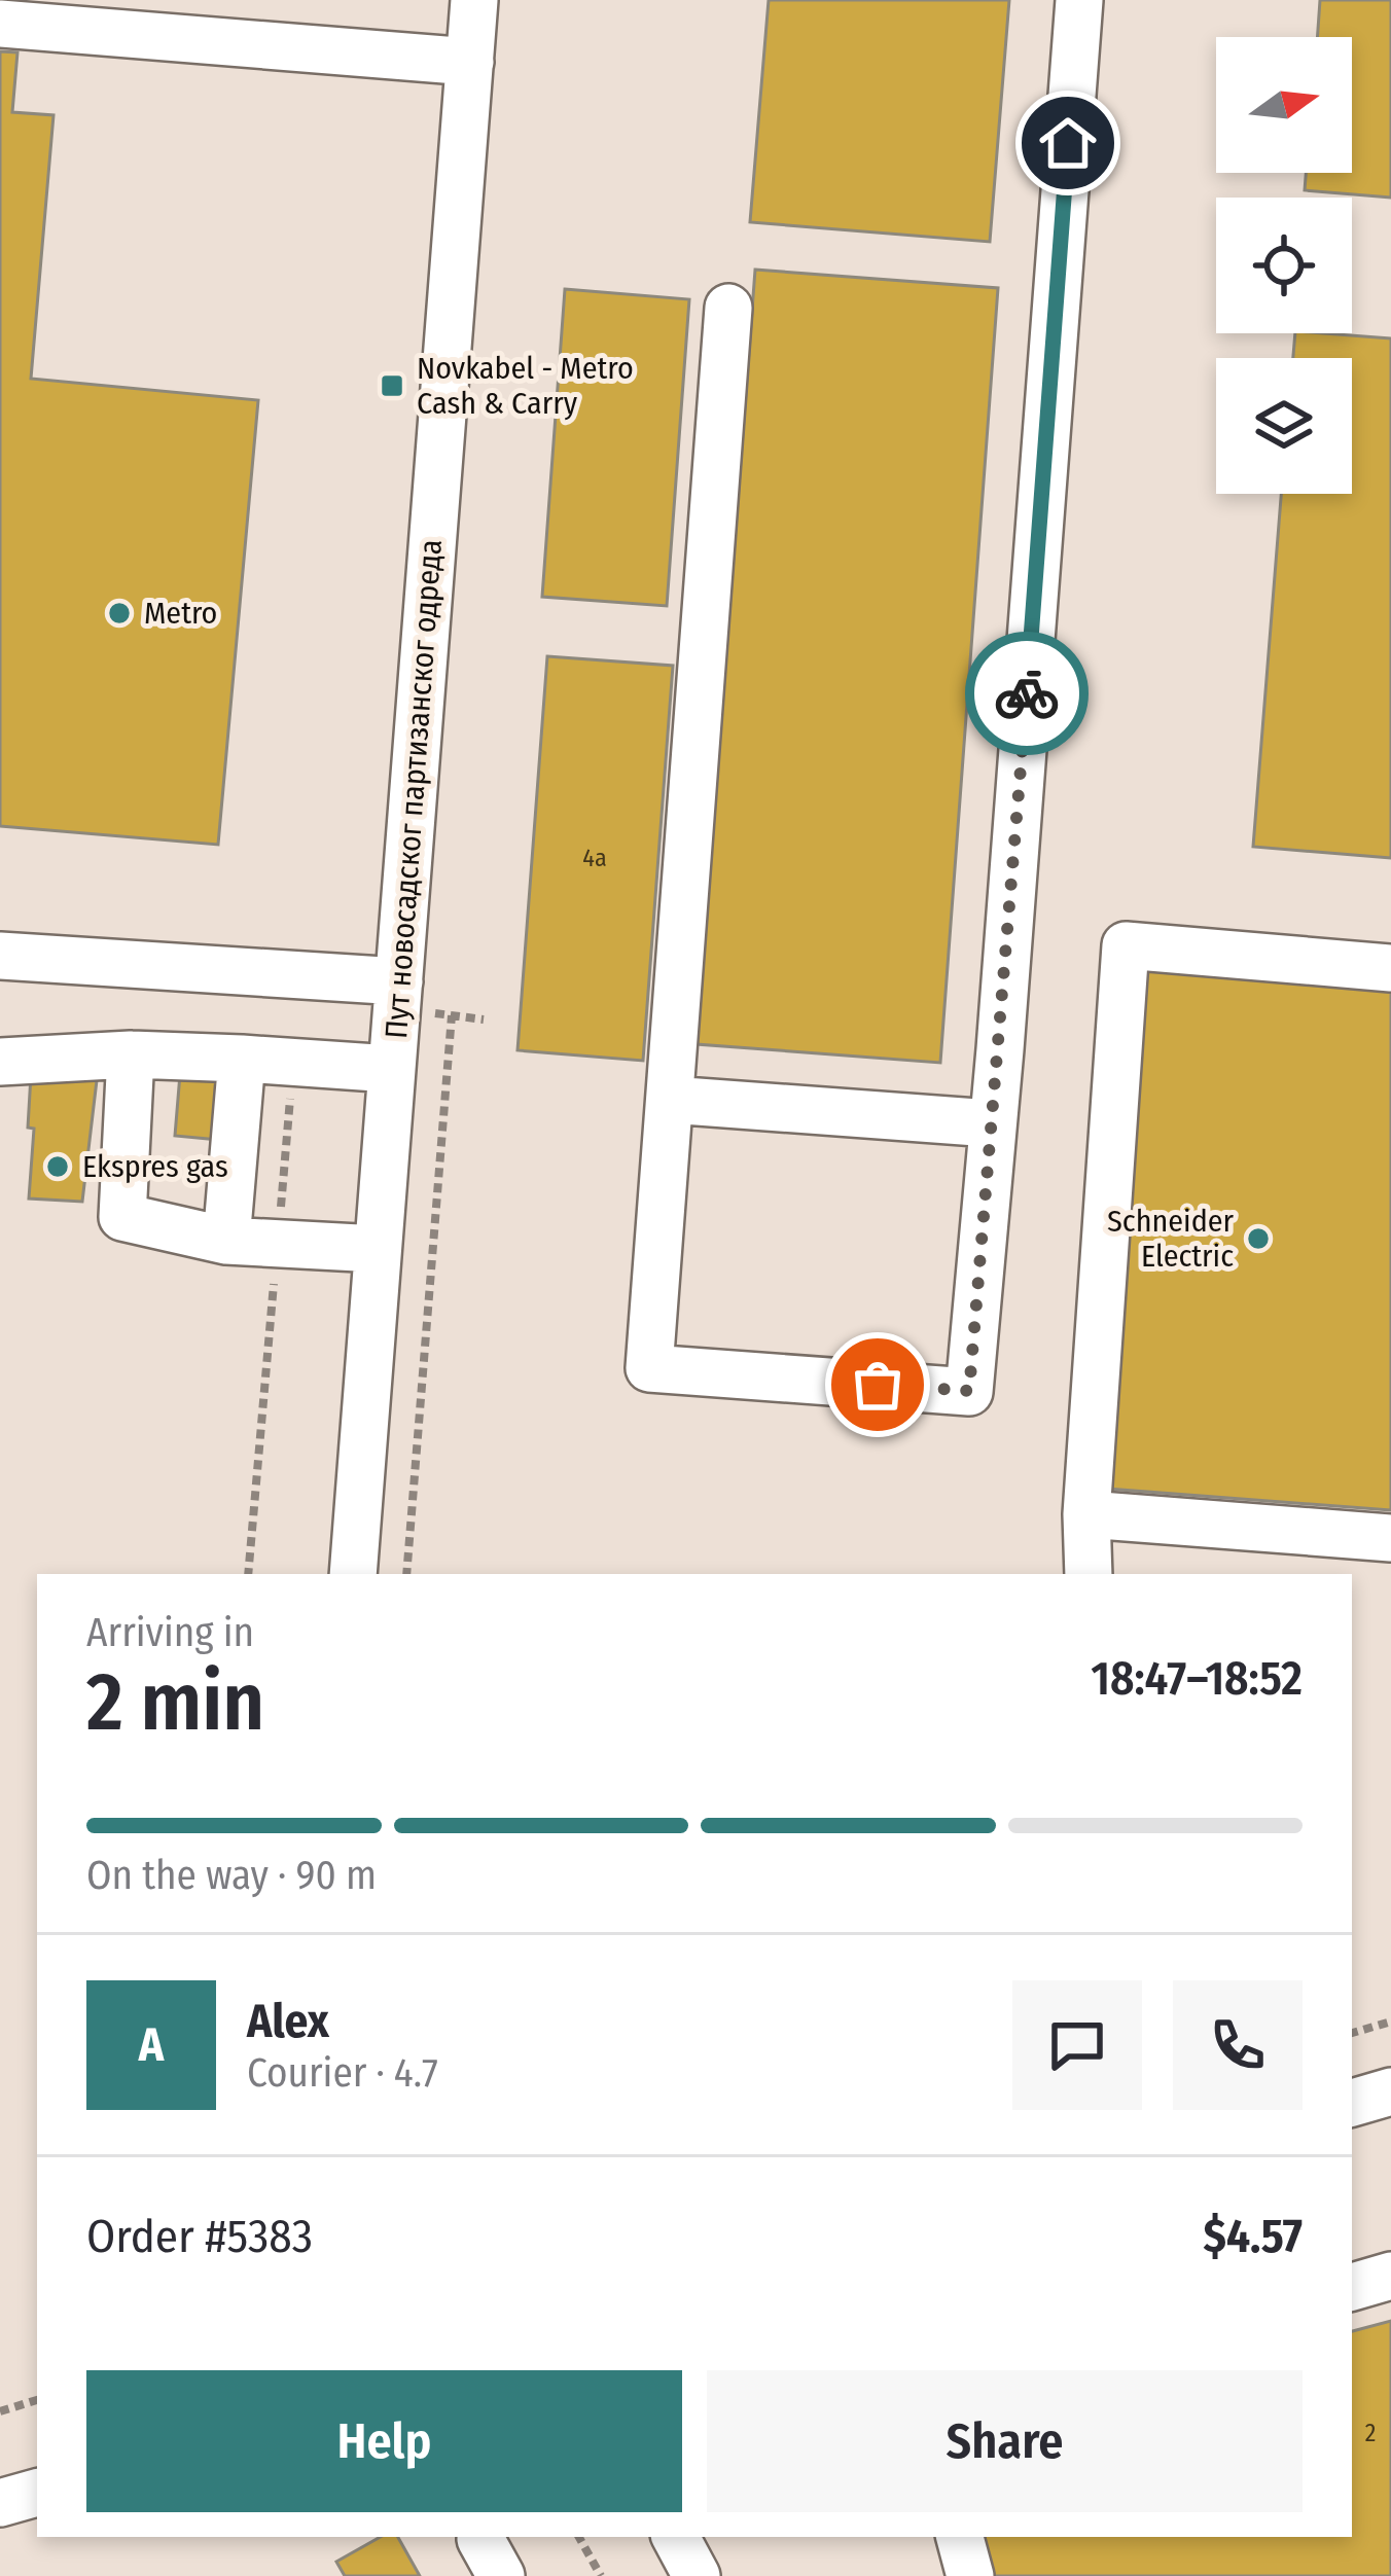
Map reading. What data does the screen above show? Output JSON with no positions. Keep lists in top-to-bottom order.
{
  "streets": {
    "street": ["Пут новосадског партизанског одреда"]
  },
  "places": {
    "transit": ["Novkabel - Metro Cash & Carry"],
    "other": ["Metro", "Ekspres gas", "Schneider Electric"]
  },
  "house_numbers": ["4a", "2"],
  "north": "right",
  "page": {
    "heading": ["2 min", "Arriving in", "18:47–18:52"],
    "panel": [
      "Alex",
      "Courier · 4.7",
      "Order #5383",
      "$4.57"
    ],
    "bar": "On the way · 90 m",
    "round": "A",
    "buttons": ["Help", "Share"]
  }
}
